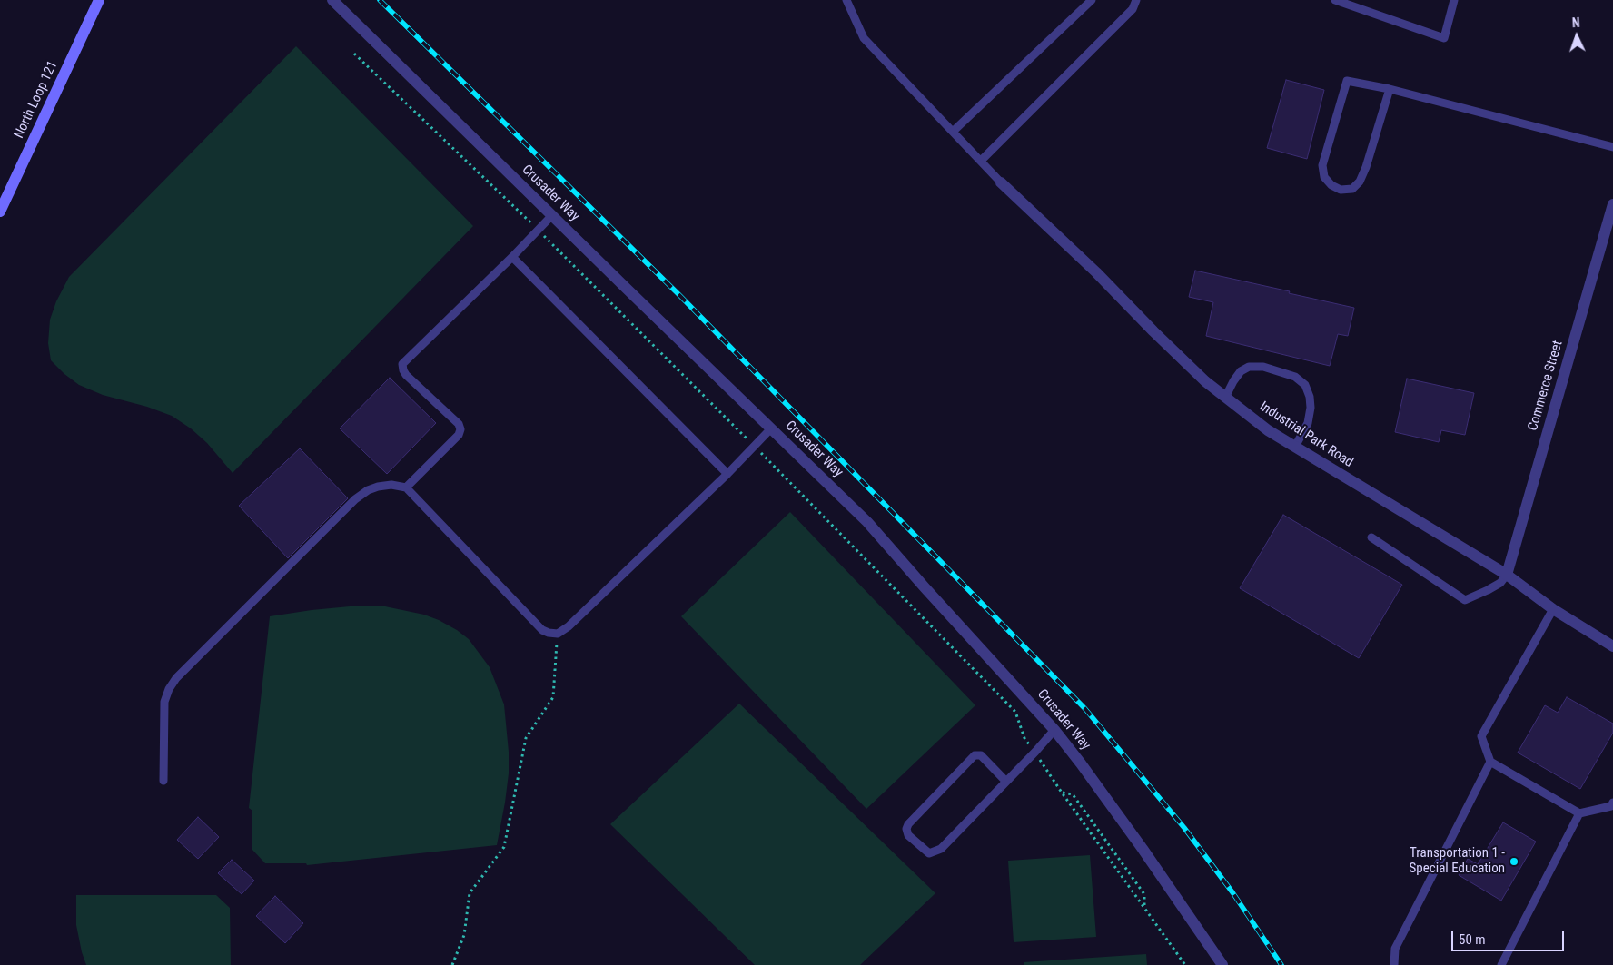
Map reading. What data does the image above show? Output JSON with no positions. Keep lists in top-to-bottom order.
{
  "streets": {
    "main road": ["North Loop 121"],
    "street": ["Crusader Way", "Commerce Street", "Industrial Park Road"]
  },
  "crossings": [
    ["Commerce Street", "Industrial Park Road"]
  ],
  "places": ["Transportation 1 - Special Education"],
  "scale_bar": "50 m",
  "north": "top"
}
